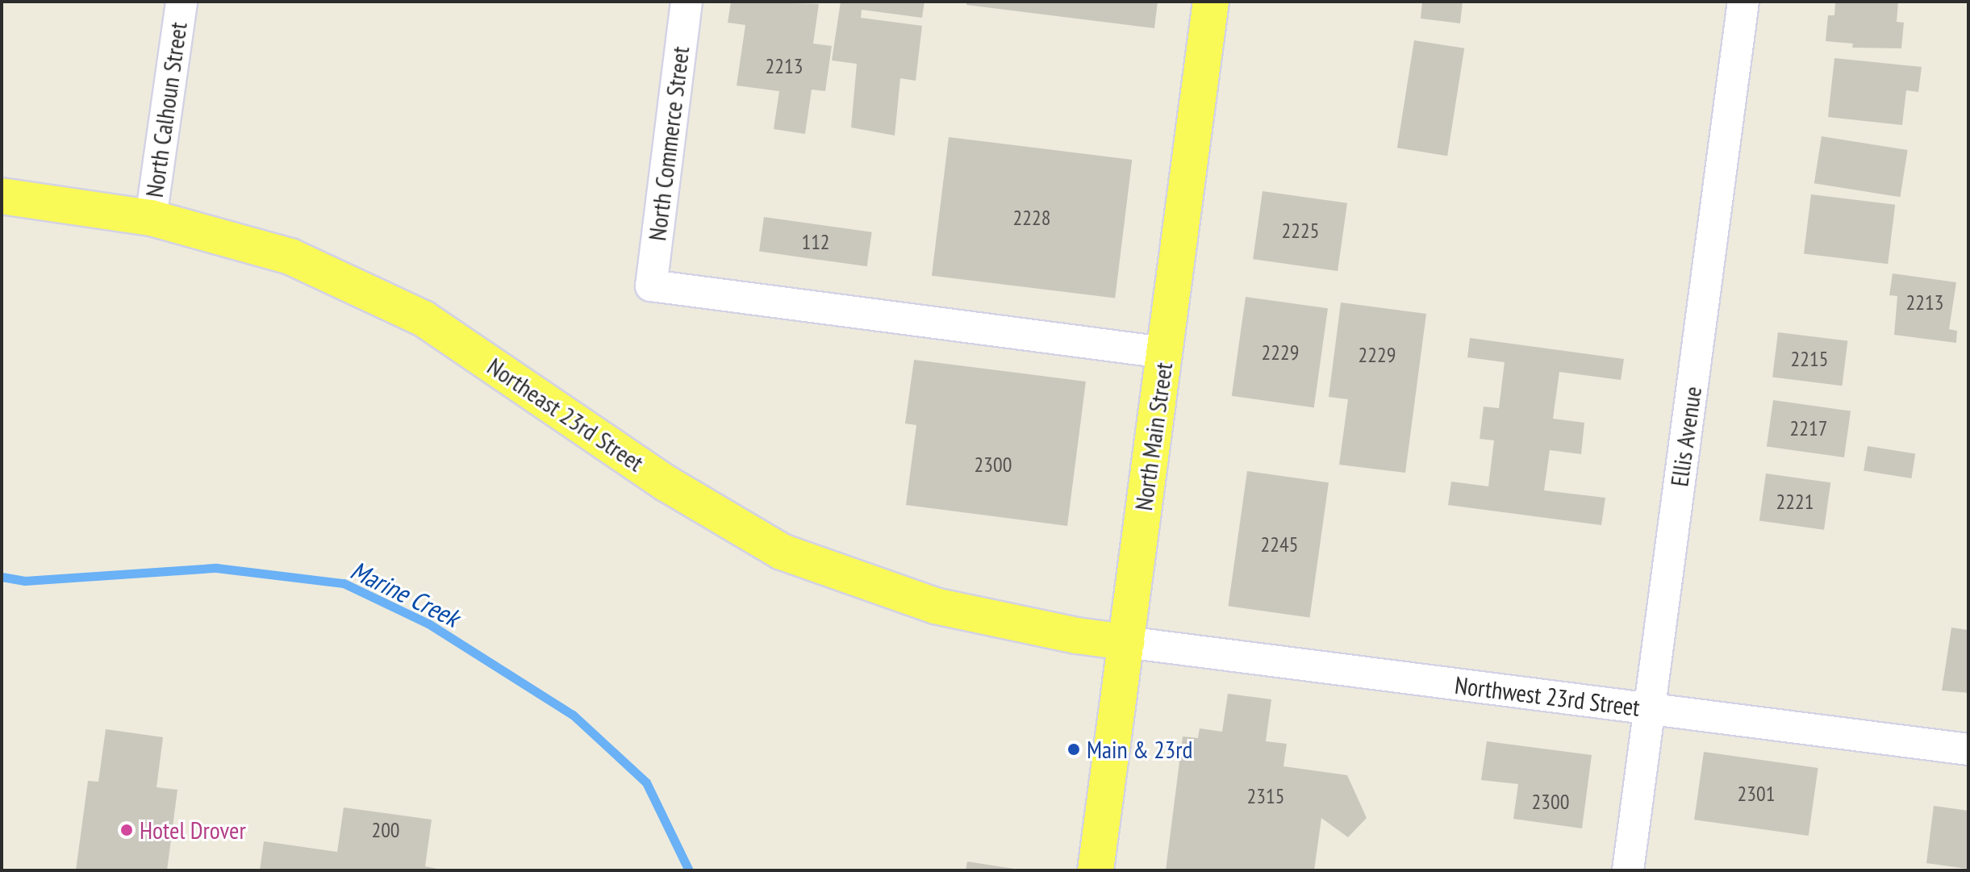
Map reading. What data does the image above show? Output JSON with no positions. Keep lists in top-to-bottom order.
{
  "streets": {
    "main road": ["Northeast 23rd Street", "North Main Street"],
    "street": [
      "North Calhoun Street",
      "North Commerce Street",
      "Ellis Avenue",
      "Northwest 23rd Street"
    ]
  },
  "crossings": [
    ["North Calhoun Street", "Northeast 23rd Street"],
    ["North Commerce Street", "North Main Street"],
    ["Northeast 23rd Street", "North Main Street"],
    ["Northeast 23rd Street", "Northwest 23rd Street"],
    ["North Main Street", "Northwest 23rd Street"],
    ["Ellis Avenue", "Northwest 23rd Street"]
  ],
  "water": ["Marine Creek"],
  "places": ["Main & 23rd", "Hotel Drover"],
  "house_numbers": [
    "2213",
    "2228",
    "2225",
    "112",
    "2213",
    "2229",
    "2229",
    "2215",
    "2217",
    "2300",
    "2221",
    "2245",
    "2301",
    "2315",
    "2300",
    "200"
  ]
}
